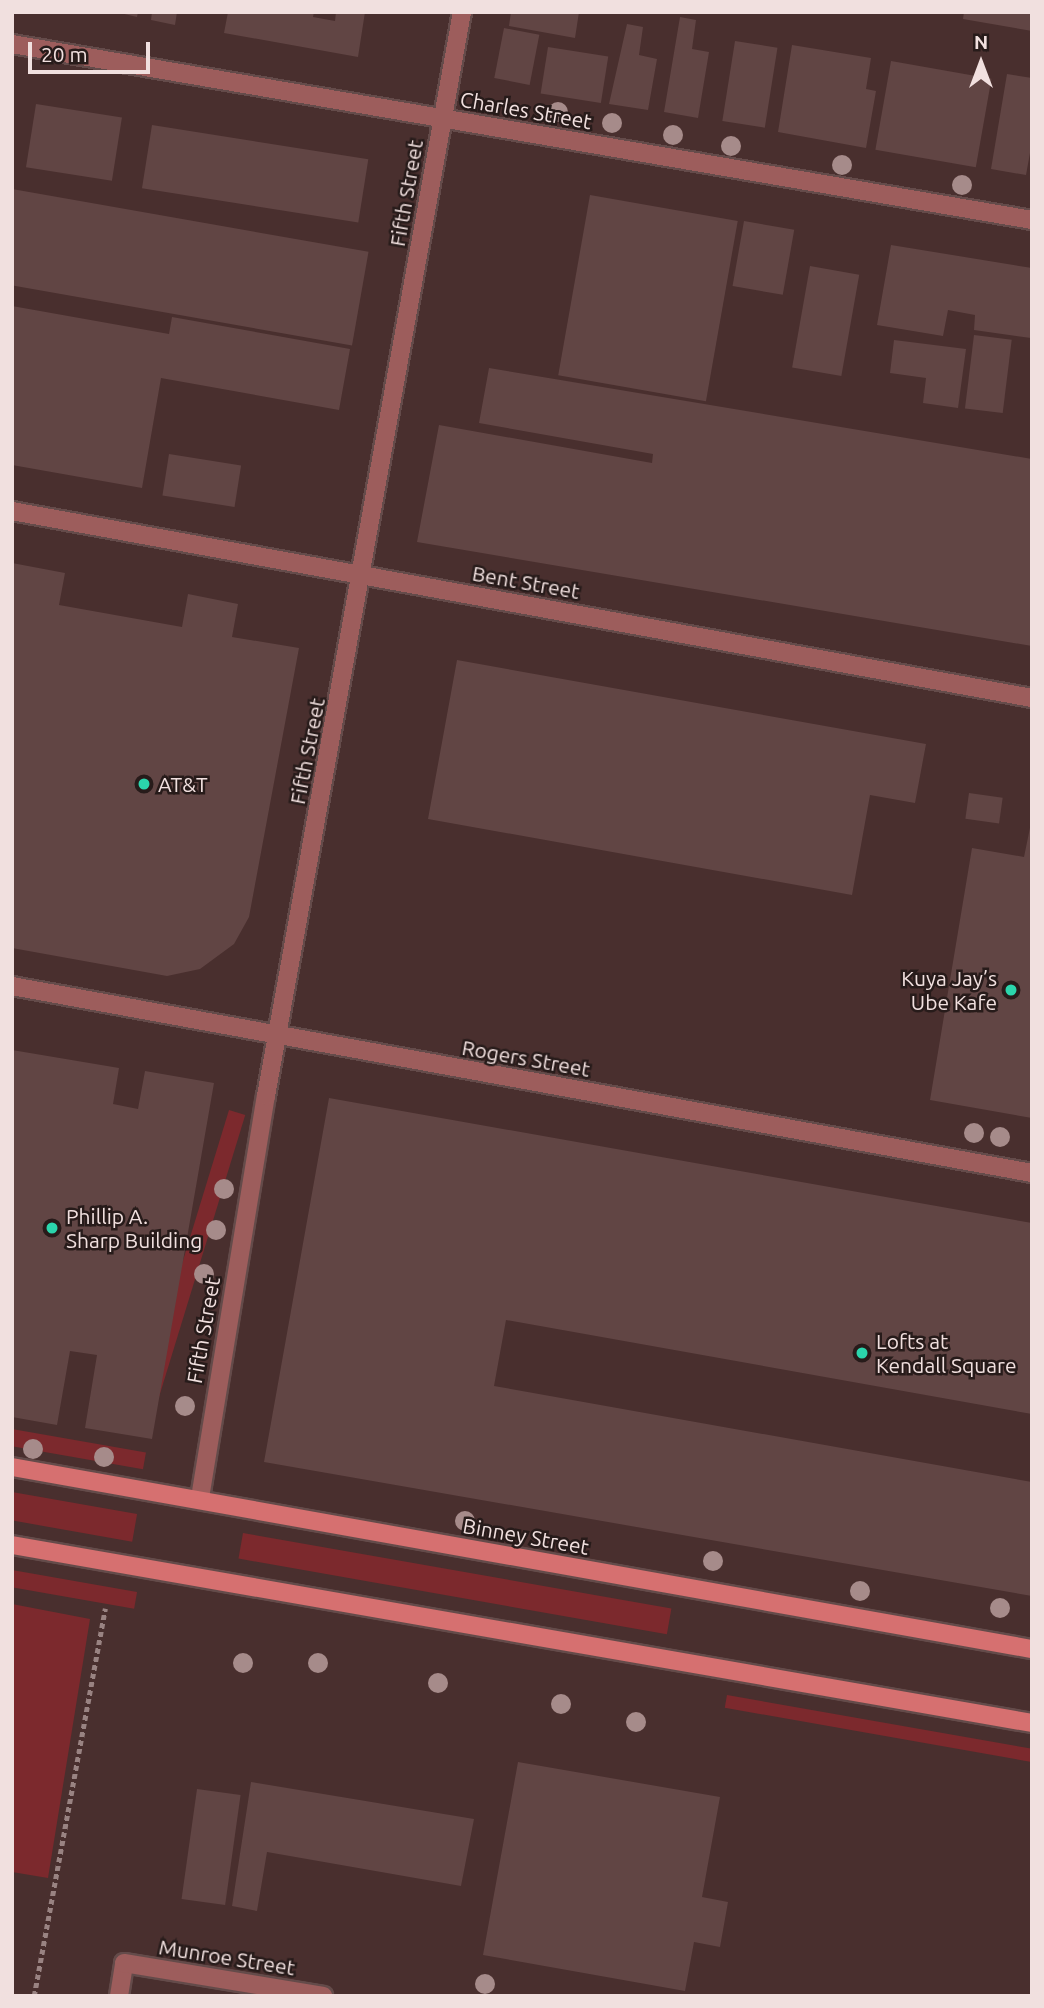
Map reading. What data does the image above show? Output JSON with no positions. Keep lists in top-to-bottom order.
{
  "streets": {
    "main road": ["Binney Street"],
    "street": [
      "Charles Street",
      "Fifth Street",
      "Bent Street",
      "Rogers Street",
      "Munroe Street"
    ]
  },
  "crossings": [
    ["Charles Street", "Fifth Street"],
    ["Fifth Street", "Bent Street"],
    ["Fifth Street", "Rogers Street"],
    ["Fifth Street", "Binney Street"]
  ],
  "places": [
    "AT&T",
    "Kuya Jay’s Ube Kafe",
    "Phillip A. Sharp Building",
    "Lofts at Kendall Square"
  ],
  "scale_bar": "20 m",
  "north": "top"
}
